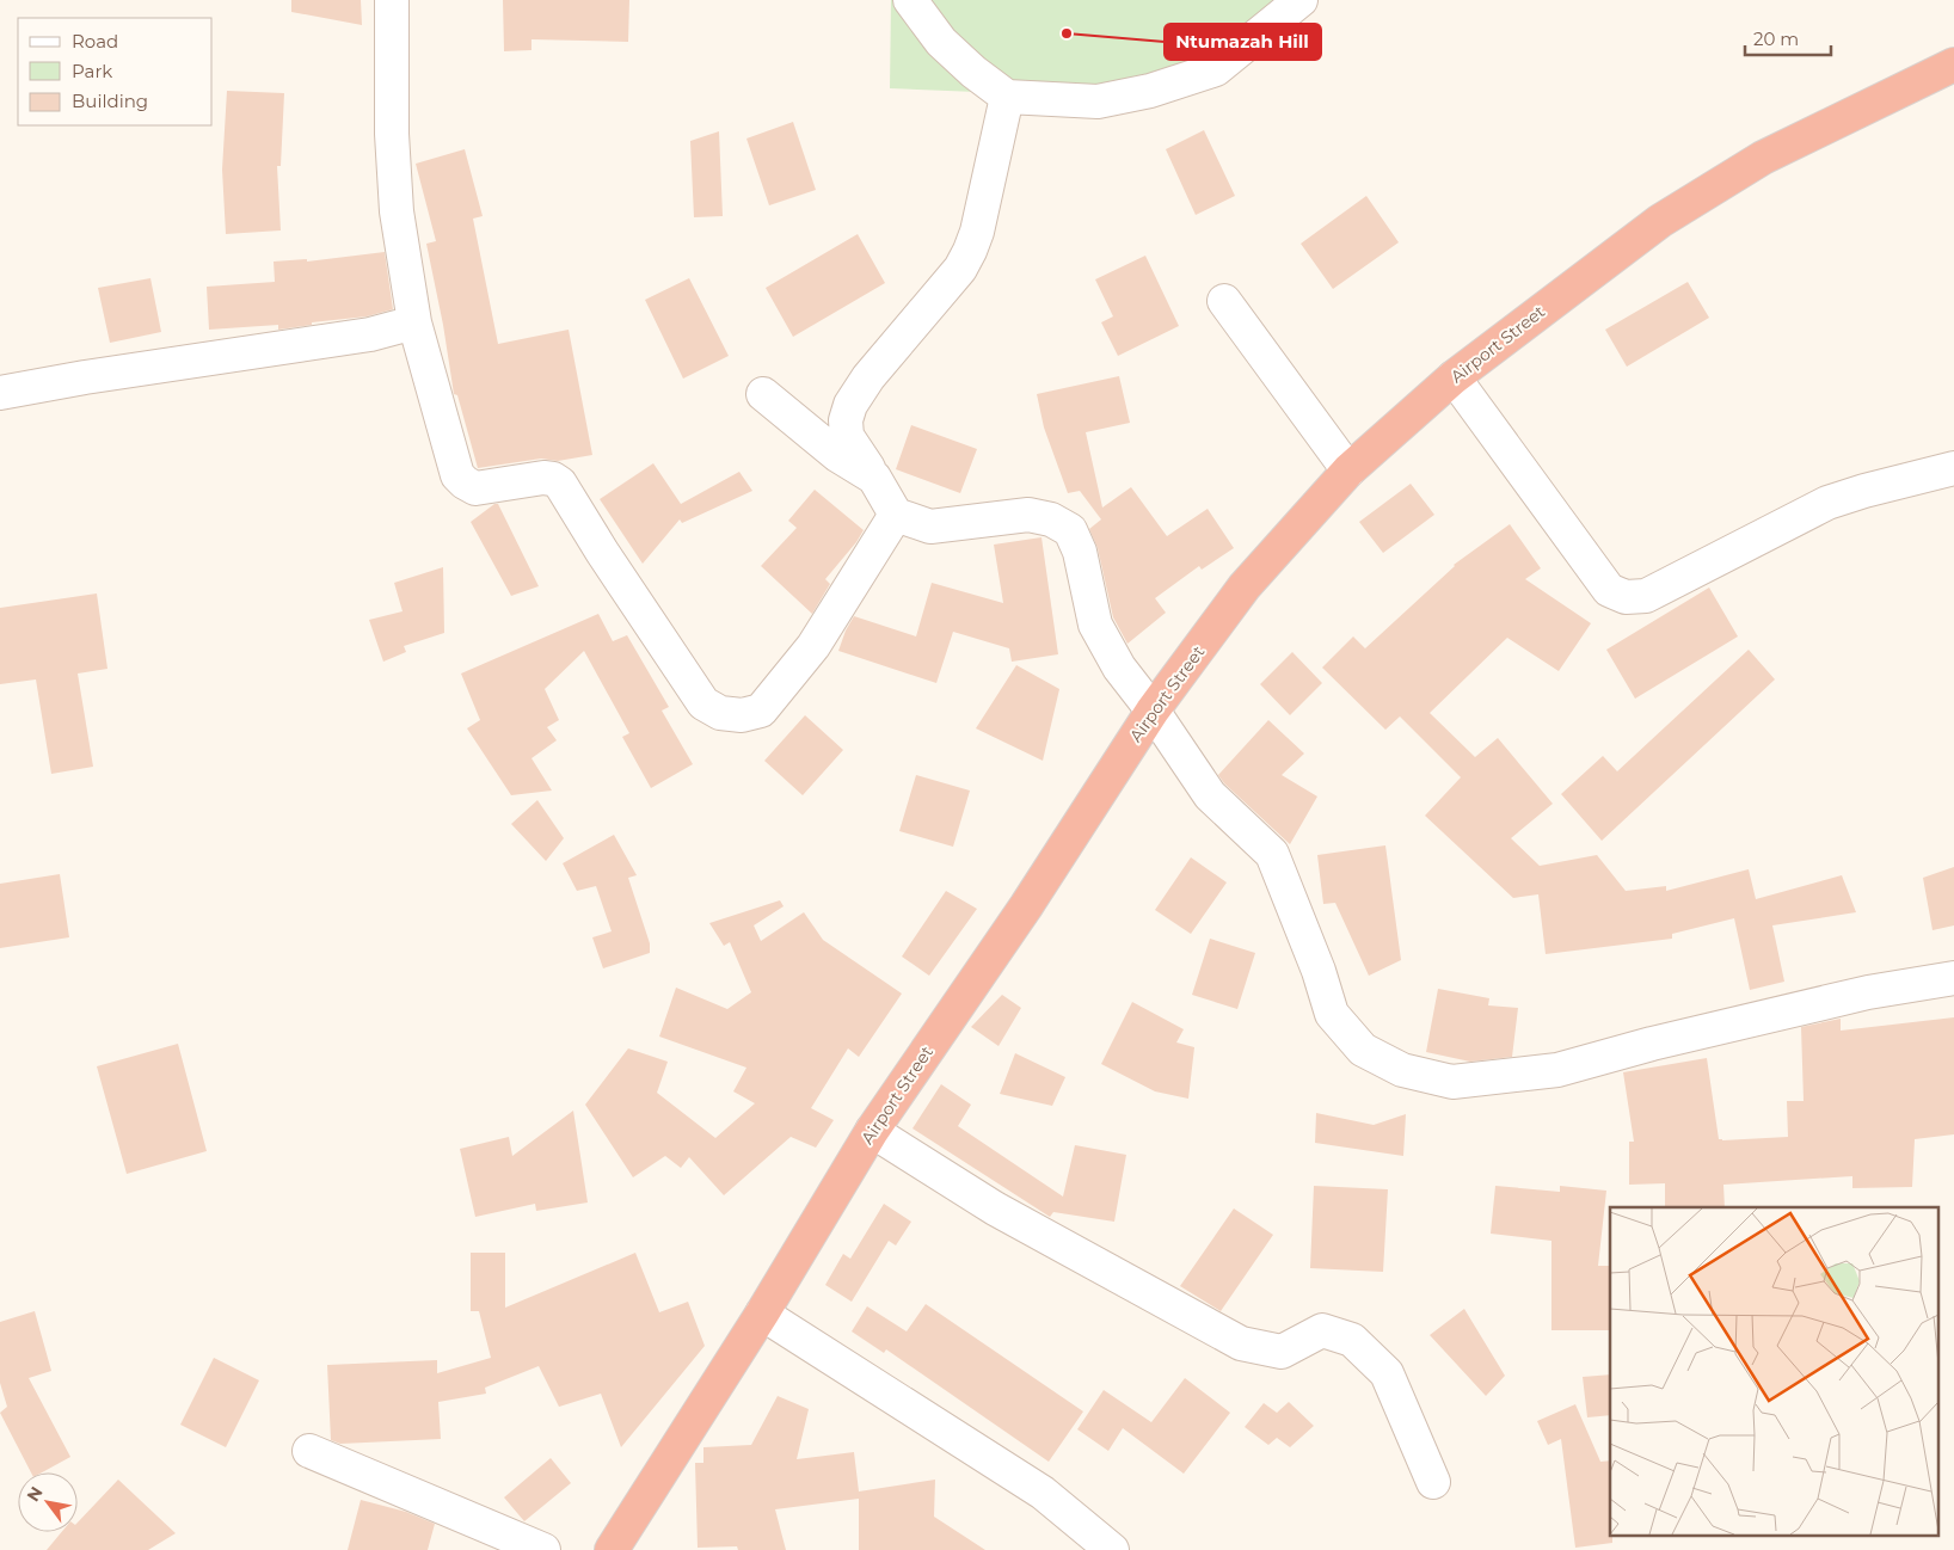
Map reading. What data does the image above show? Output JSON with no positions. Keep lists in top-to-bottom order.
{
  "streets": {
    "highway": ["Airport Street"]
  },
  "places": ["Ntumazah Hill"],
  "legend": ["Road", "Park", "Building"],
  "scale_bar": "20 m",
  "north": "top left"
}
